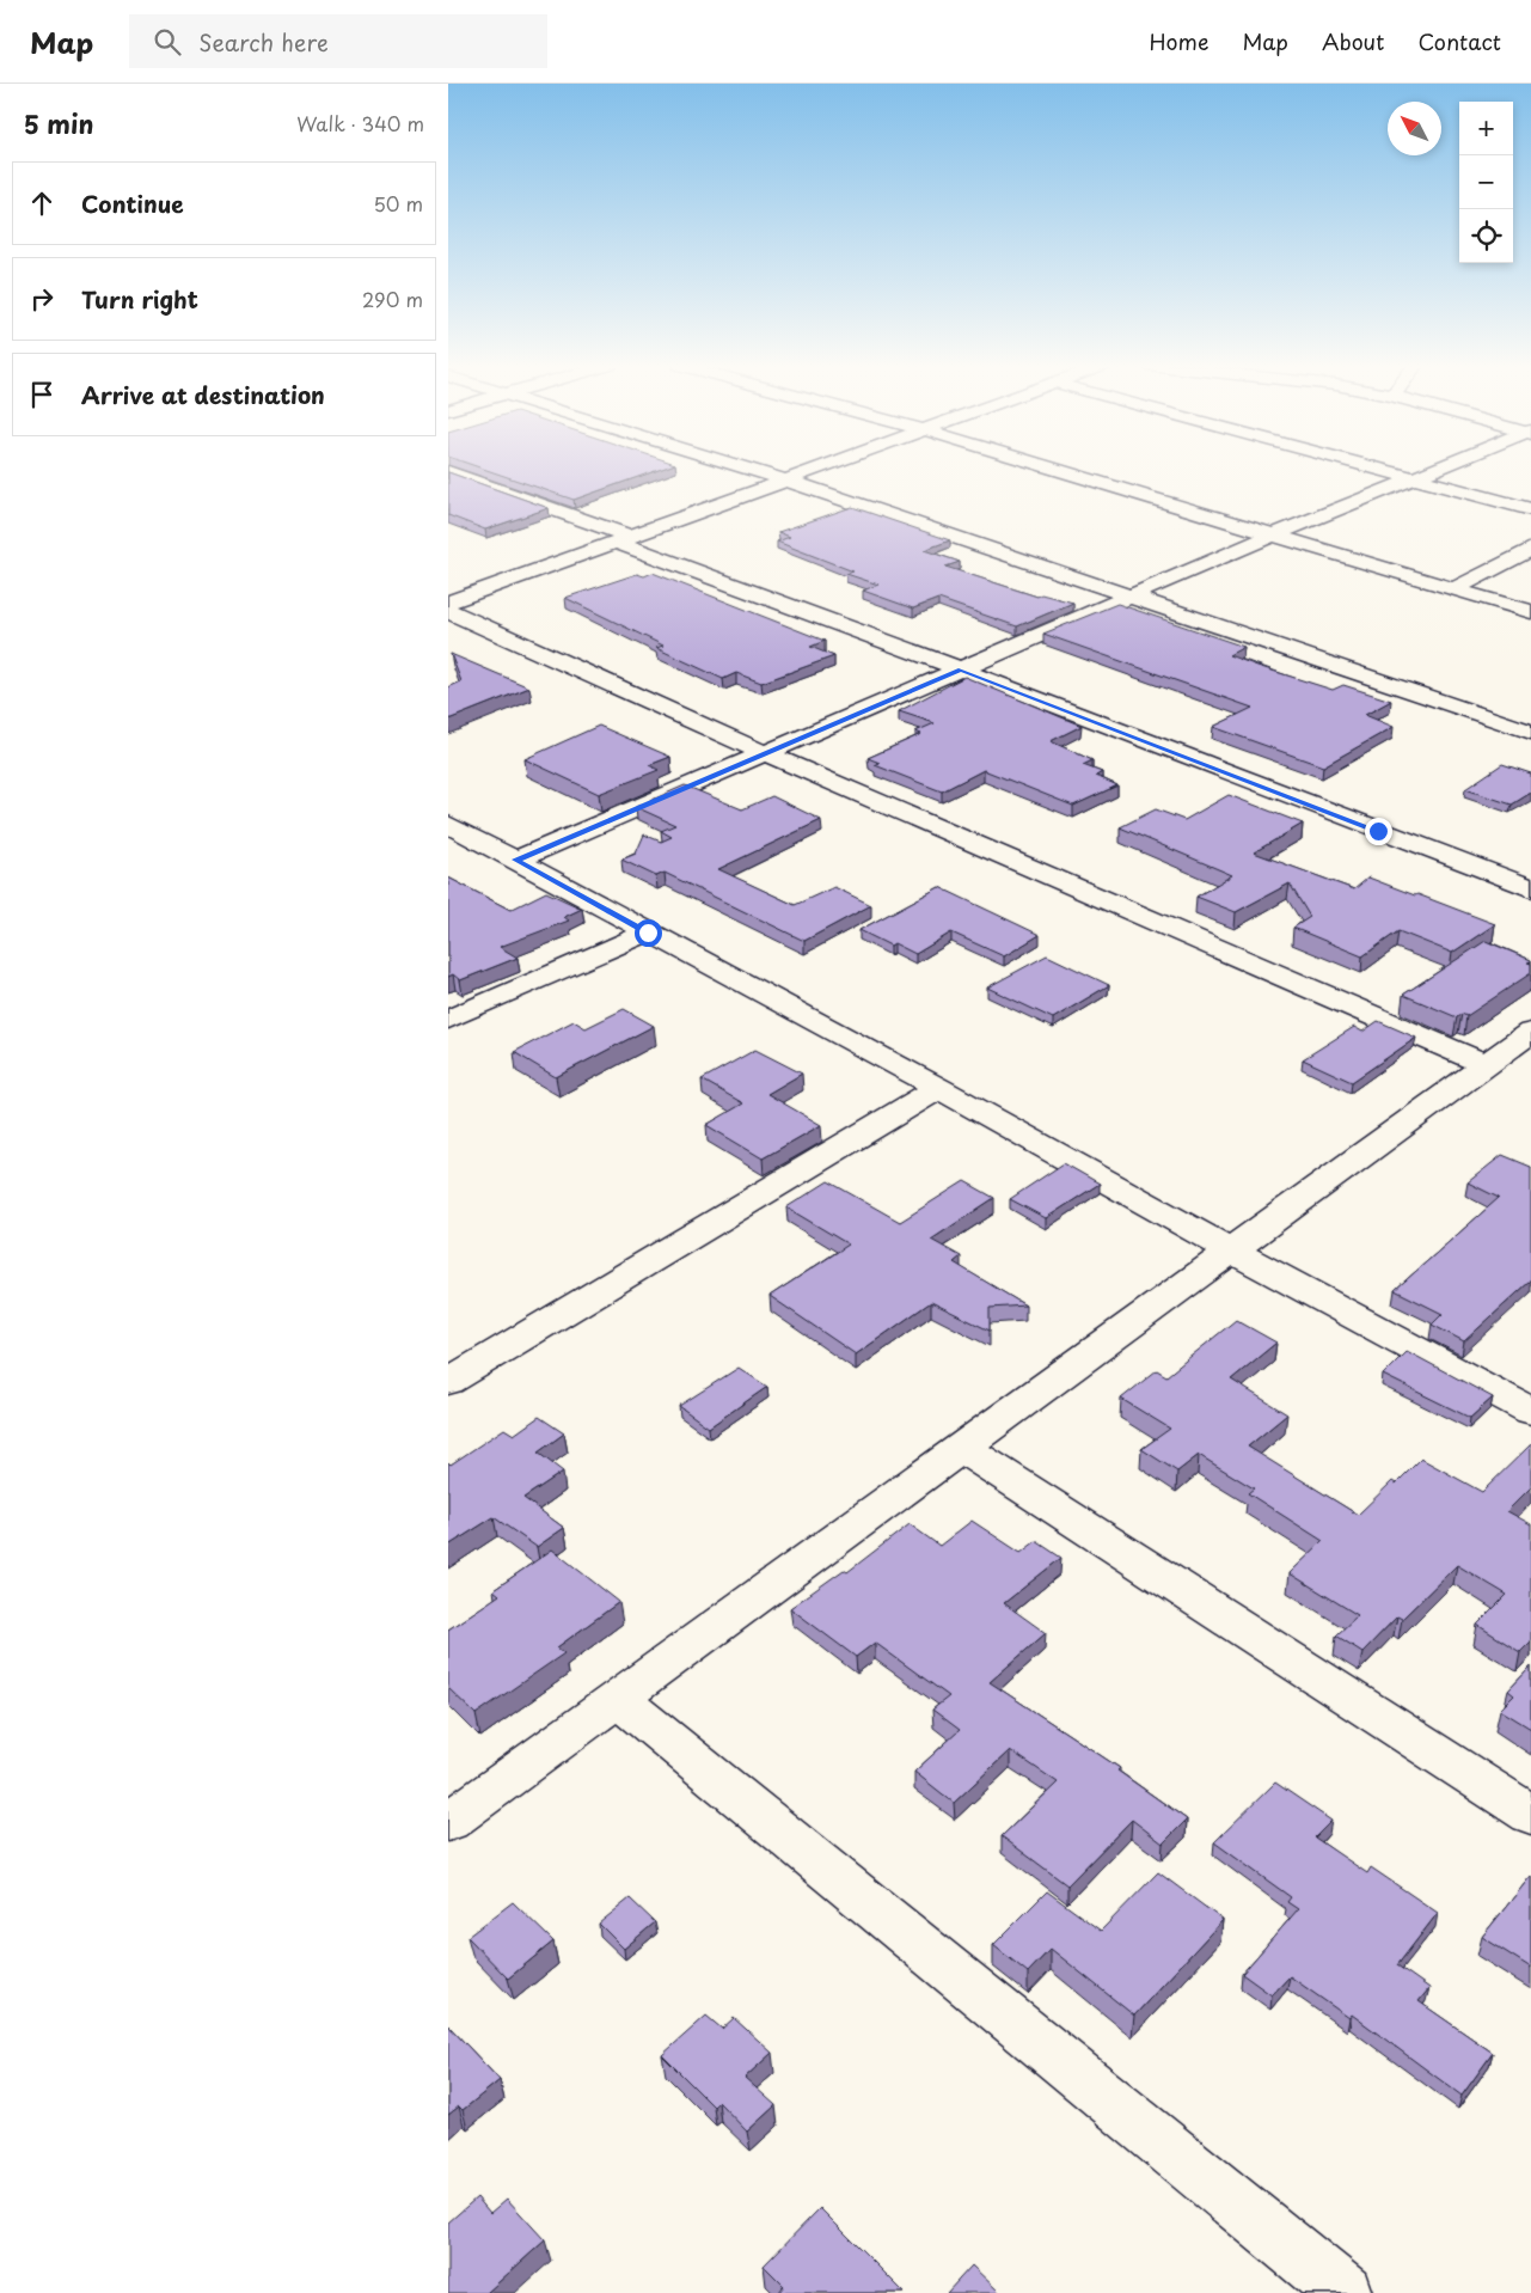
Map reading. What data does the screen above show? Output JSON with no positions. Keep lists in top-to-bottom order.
{
  "north": "top left",
  "page": {
    "header": "Map",
    "search": "Search here",
    "nav": [
      "Home",
      "Map",
      "About",
      "Contact"
    ],
    "heading": ["5 min", "Walk · 340 m"],
    "map_buttons": ["+", "−"],
    "list": [
      ["Continue", "50 m"],
      ["Turn right", "290 m"],
      "Arrive at destination"
    ]
  }
}
